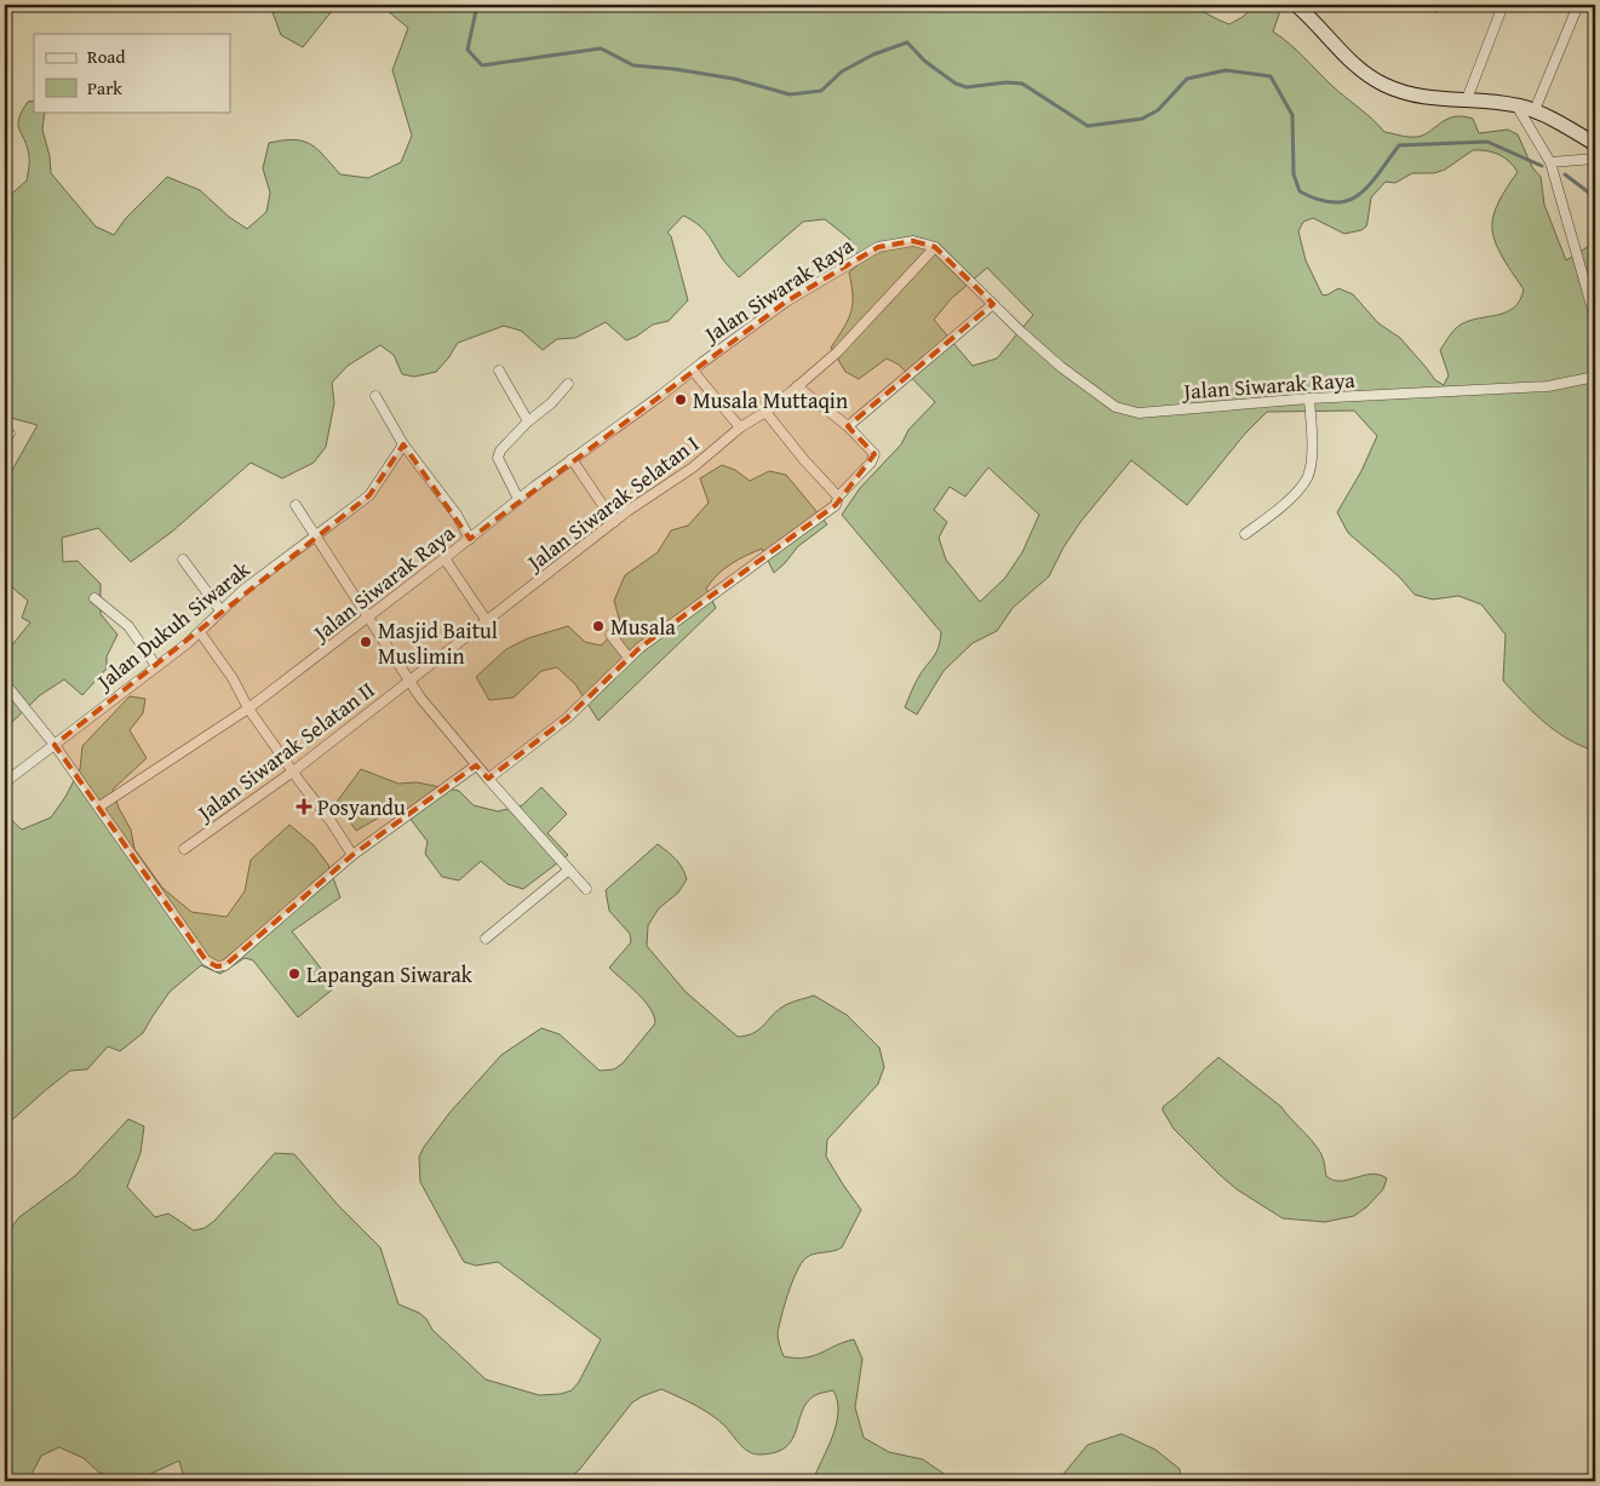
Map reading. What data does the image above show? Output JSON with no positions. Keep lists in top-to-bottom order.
{
  "streets": {
    "street": [
      "Jalan Siwarak Raya",
      "Jalan Siwarak Selatan I",
      "Jalan Dukuh Siwarak",
      "Jalan Siwarak Selatan II"
    ]
  },
  "crossings": [
    ["Jalan Siwarak Raya", "Jalan Siwarak Selatan I"],
    ["Jalan Siwarak Selatan I", "Jalan Siwarak Selatan II"]
  ],
  "places": {
    "other": [
      "Musala Muttaqin",
      "Musala",
      "Masjid Baitul Muslimin",
      "Lapangan Siwarak"
    ],
    "health": ["Posyandu"]
  },
  "legend": ["Road", "Park"]
}
